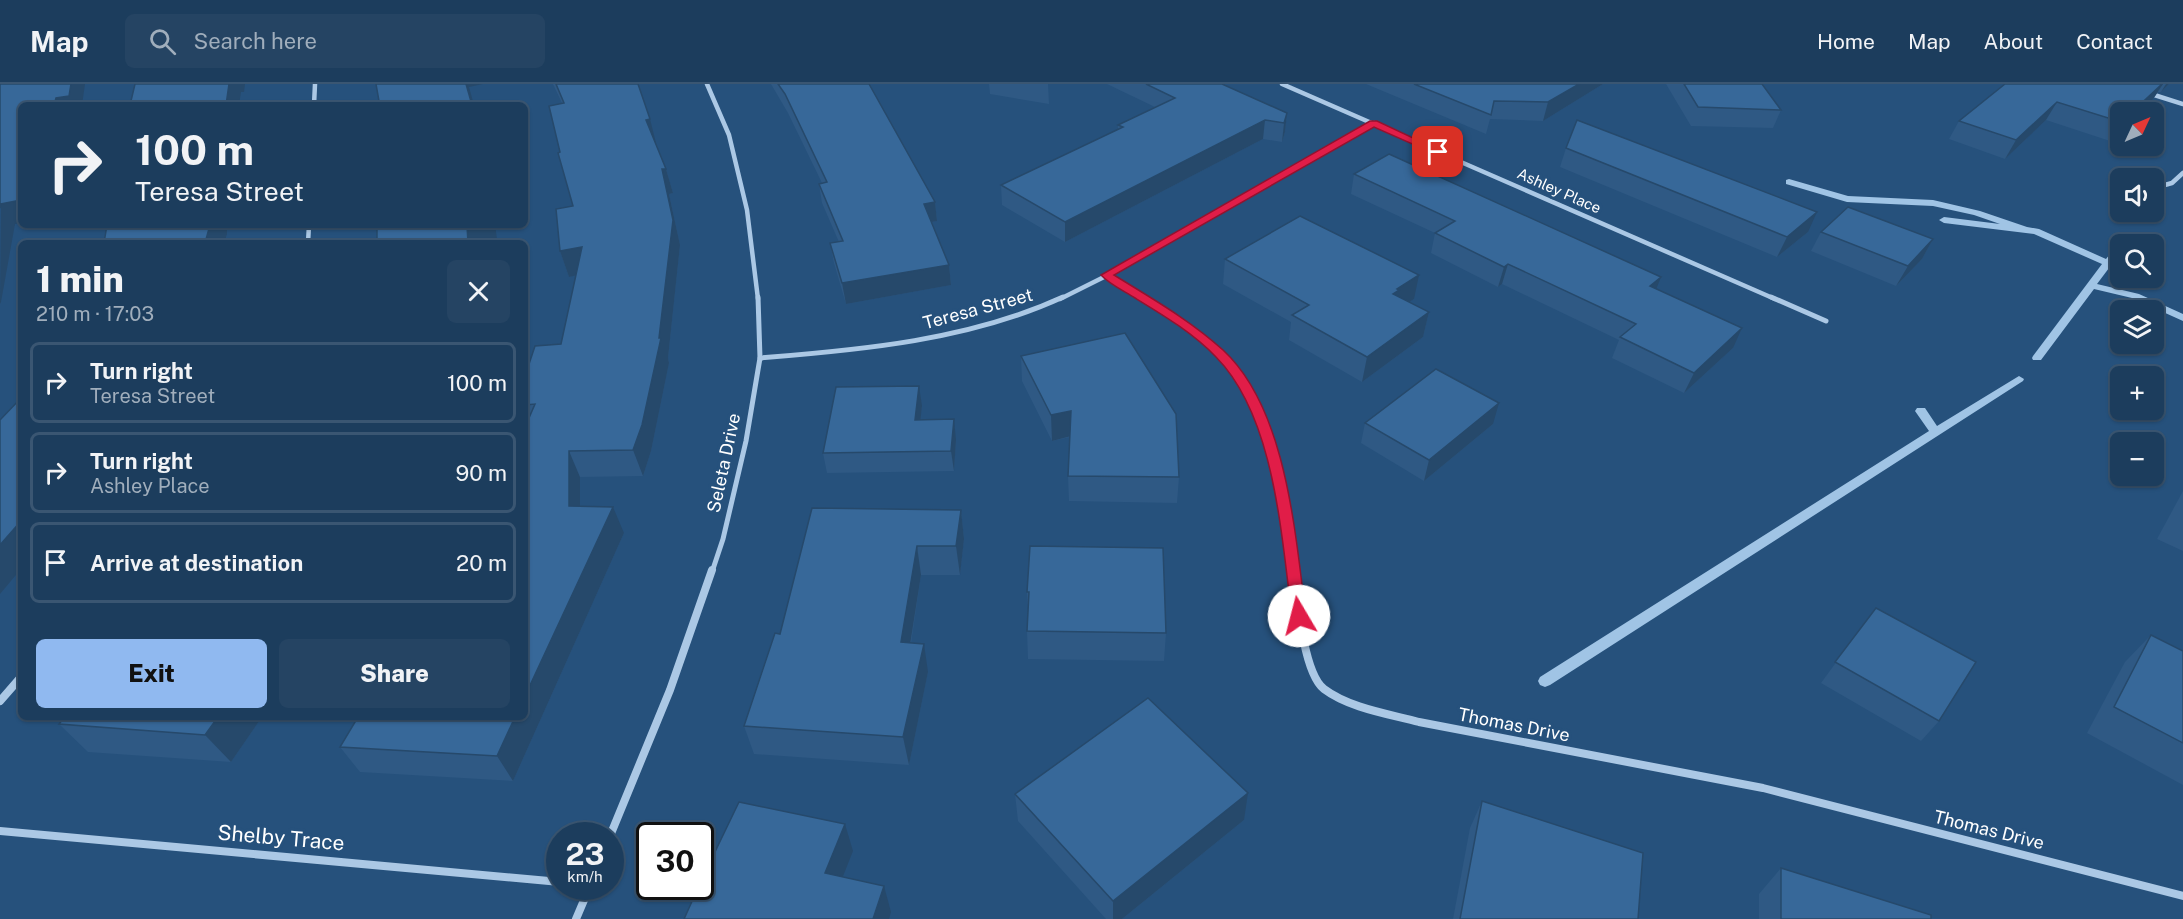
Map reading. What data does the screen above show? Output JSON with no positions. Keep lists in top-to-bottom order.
{
  "streets": {
    "street": [
      "Ashley Place",
      "Teresa Street",
      "Seleta Drive",
      "Thomas Drive",
      "Shelby Trace"
    ]
  },
  "crossings": [
    ["Ashley Place", "Teresa Street"],
    ["Teresa Street", "Seleta Drive"],
    ["Teresa Street", "Thomas Drive"]
  ],
  "north": "top right",
  "page": {
    "header": "Map",
    "search": "Search here",
    "nav": [
      "Home",
      "Map",
      "About",
      "Contact"
    ],
    "map_buttons": ["+", "−"],
    "turn": ["100 m", "Teresa Street"],
    "heading": ["1 min", "210 m · 17:03"],
    "list": [
      {
        "name": "Turn right",
        "note": "Teresa Street",
        "value": "100 m"
      },
      {
        "name": "Turn right",
        "note": "Ashley Place",
        "value": "90 m"
      },
      {
        "name": "Arrive at destination",
        "value": "20 m"
      }
    ],
    "buttons": ["Exit", "Share"],
    "speed": "23 km/h",
    "limit": "30"
  }
}
